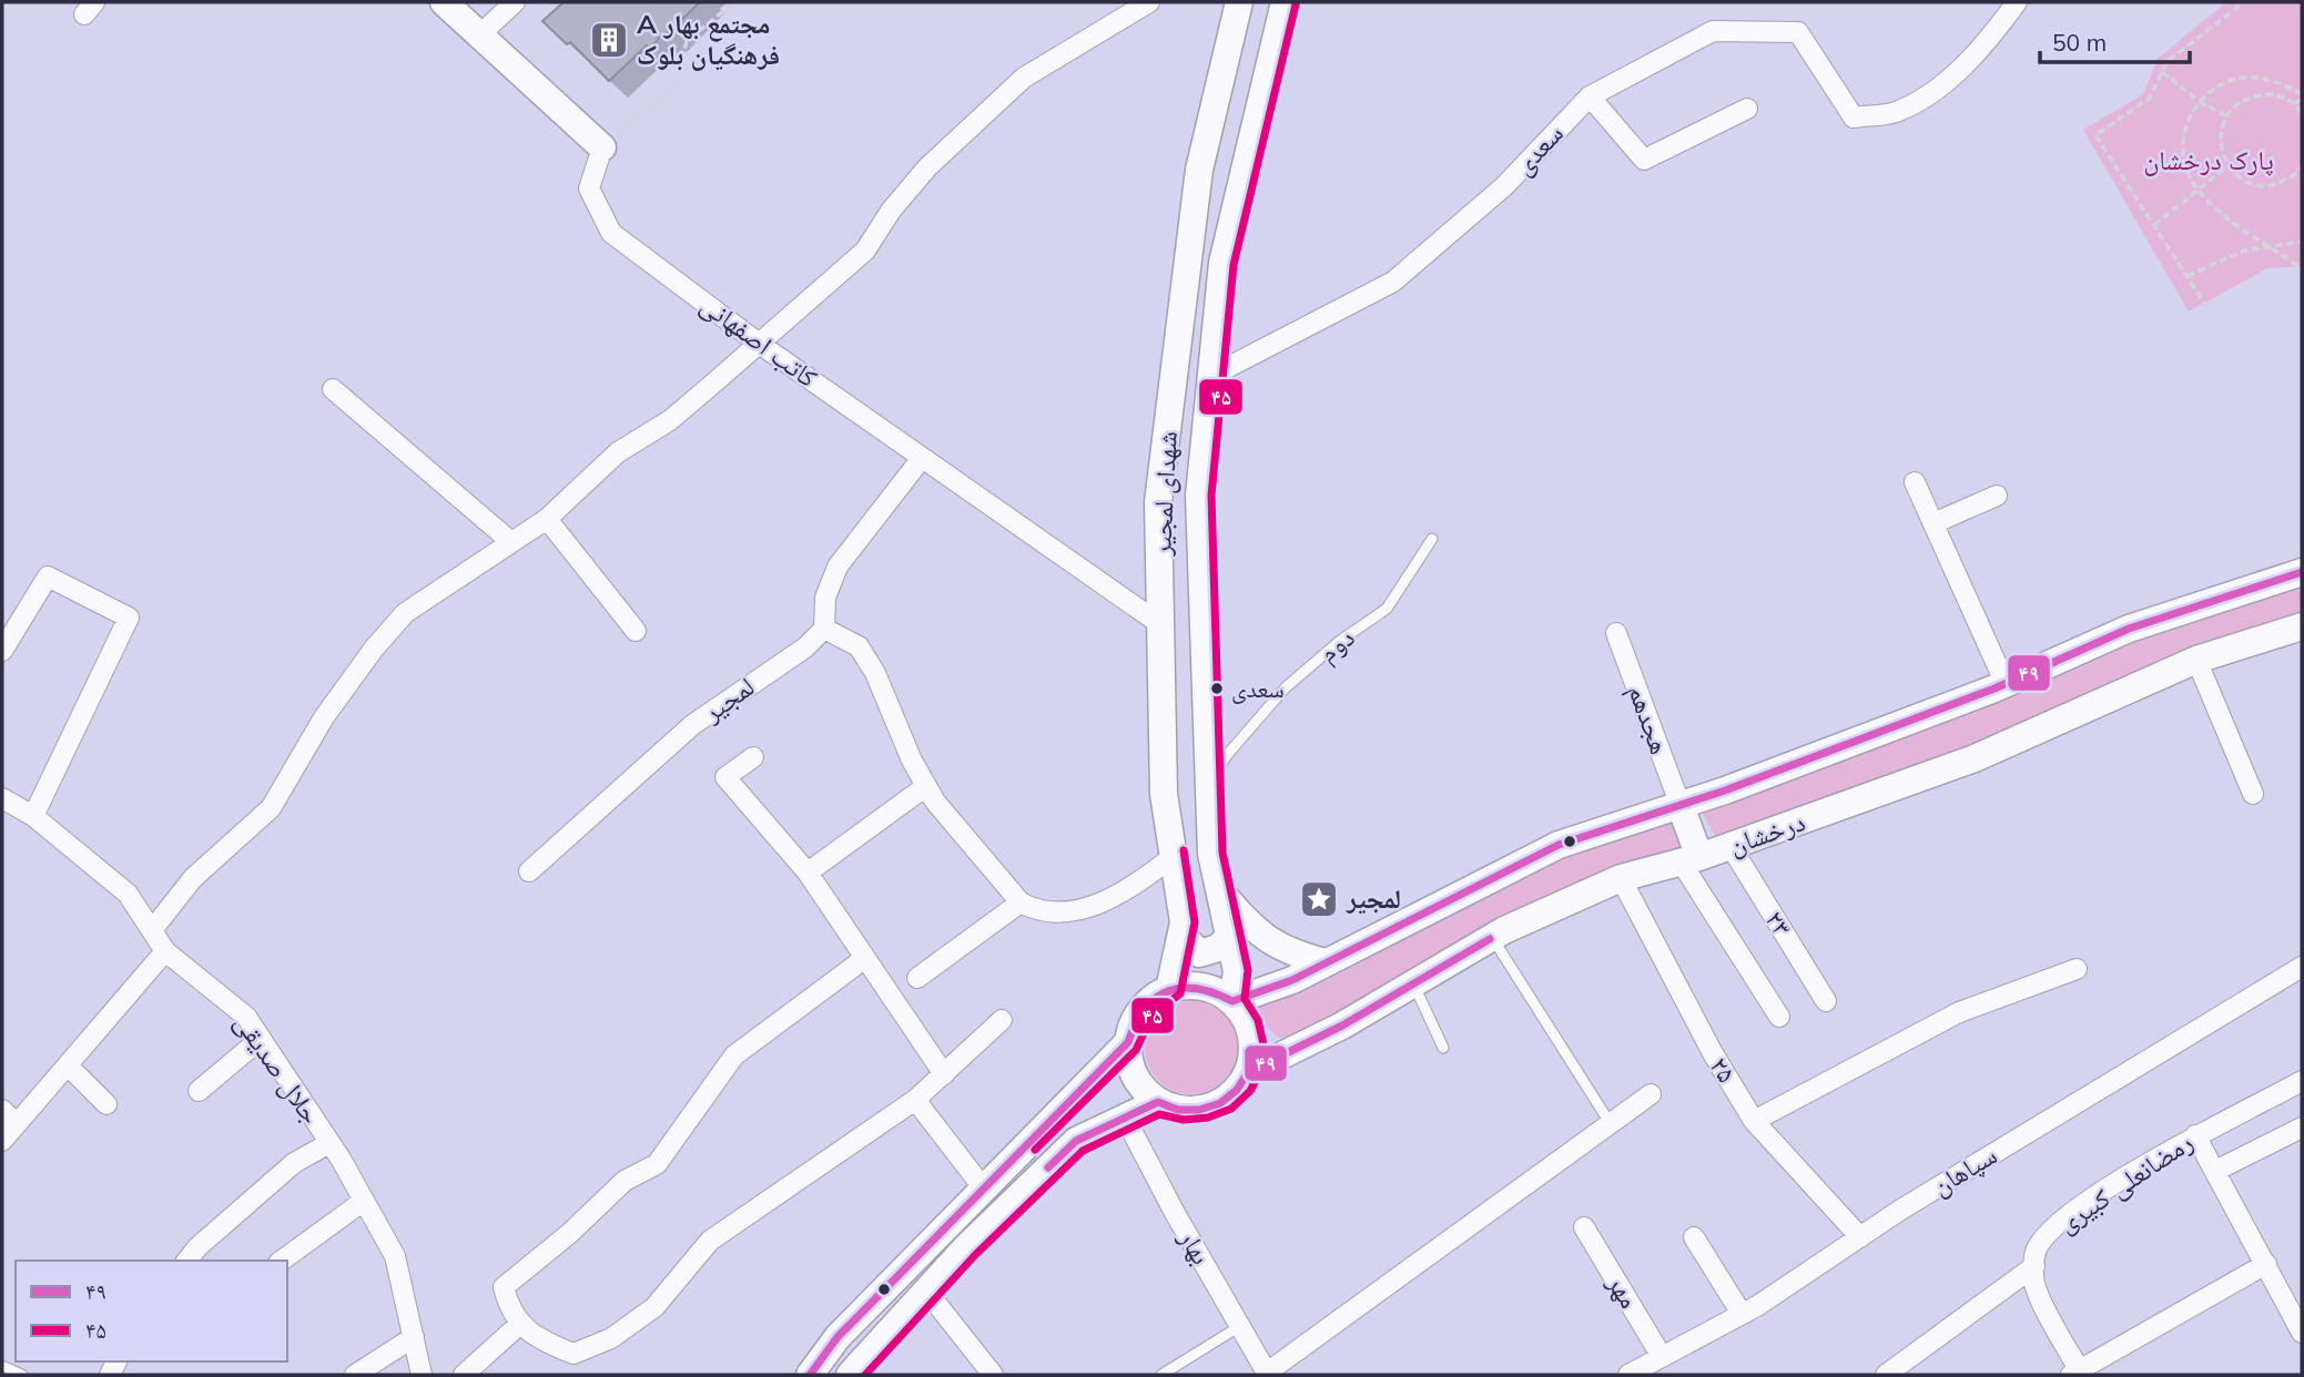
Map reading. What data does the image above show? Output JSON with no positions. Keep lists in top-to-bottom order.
{
  "streets": {
    "main road": ["شهدای لمجیر", "درخشان"],
    "street": [
      "سعدی",
      "کاتب اصفهانی",
      "لمجیر",
      "هجدهم",
      "۲۳",
      "جلال صدیقی",
      "۲۵",
      "سپاهان",
      "رمضانعلی کبیری",
      "بهار",
      "مهر"
    ],
    "lane": ["دوم"]
  },
  "crossings": [
    ["سعدی", "شهدای لمجیر"],
    ["کاتب اصفهانی", "شهدای لمجیر"],
    ["شهدای لمجیر", "دوم"],
    ["شهدای لمجیر", "درخشان"],
    ["هجدهم", "درخشان"],
    ["درخشان", "۲۳"],
    ["درخشان", "۲۵"],
    ["۲۵", "سپاهان"],
    ["سپاهان", "مهر"]
  ],
  "parks": ["پارک درخشان"],
  "places": {
    "building": ["A مجتمع بهار فرهنگیان بلوک"],
    "other": ["سعدی"],
    "place": ["لمجیر"]
  },
  "lines": ["transit line ۴۵", "transit line ۴۹"],
  "legend": ["۴۹", "۴۵"],
  "scale_bar": "50 m"
}
